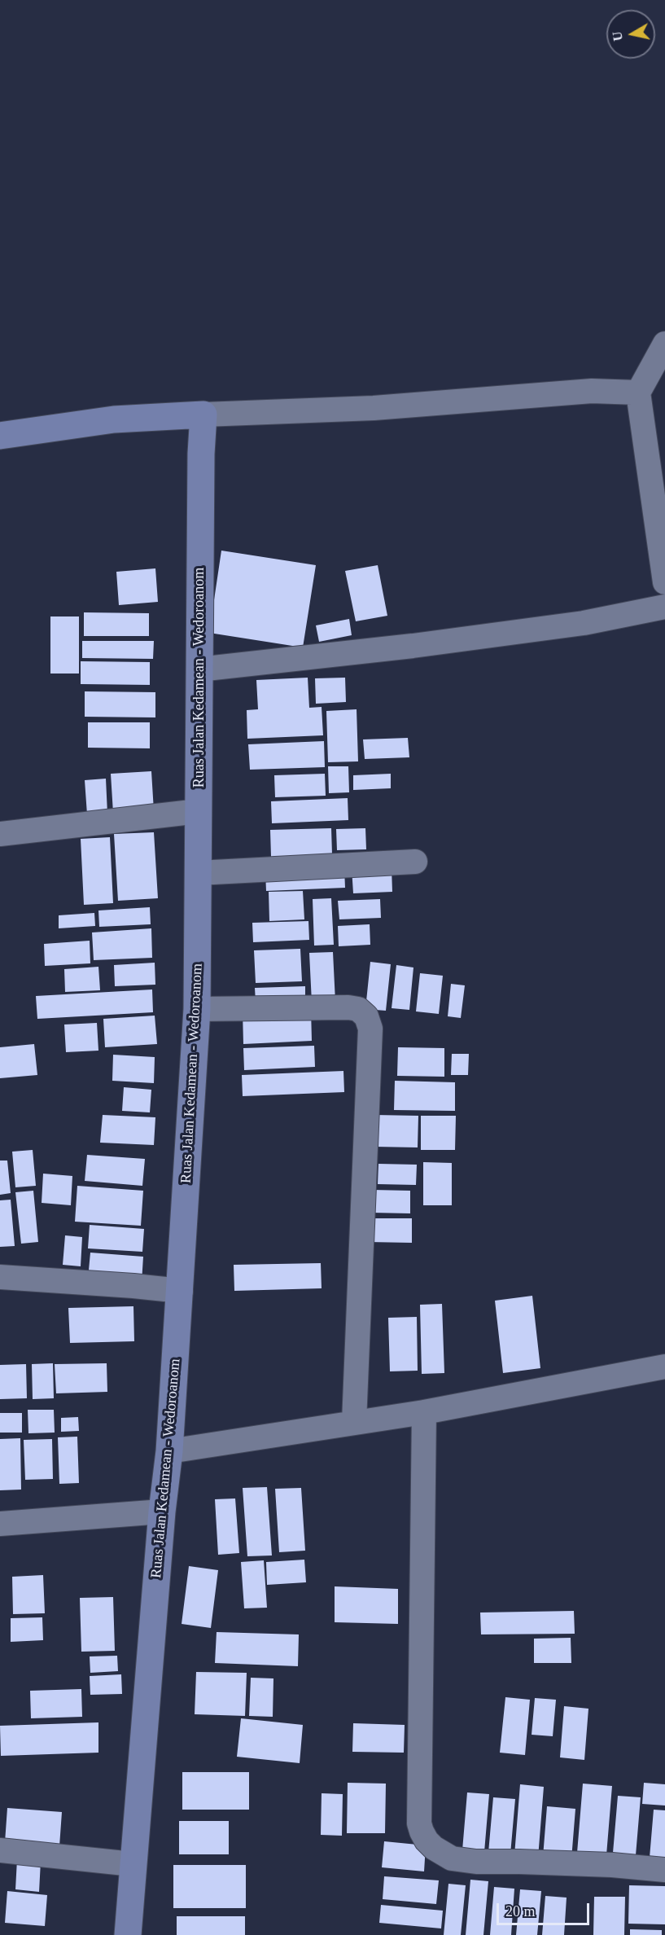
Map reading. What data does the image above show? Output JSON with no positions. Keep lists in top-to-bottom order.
{
  "streets": {
    "main road": ["Ruas Jalan Kedamean - Wedoroanom"]
  },
  "scale_bar": "20 m",
  "north": "left"
}
